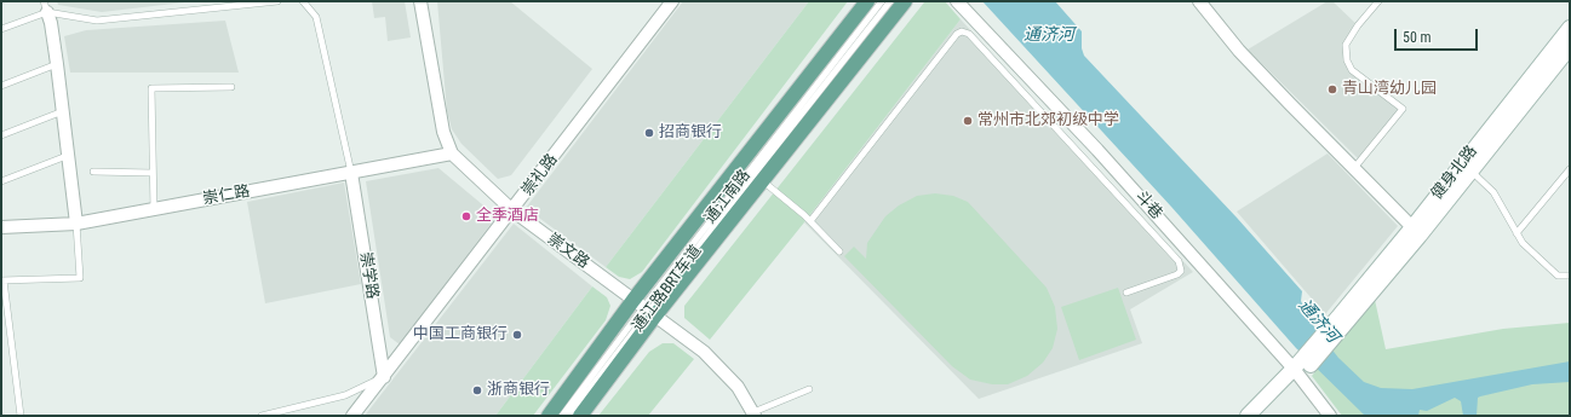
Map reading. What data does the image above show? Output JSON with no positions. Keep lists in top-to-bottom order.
{
  "streets": {
    "main road": ["健身北路", "通江南路"],
    "street": [
      "崇礼路",
      "崇仁路",
      "斗巷",
      "崇文路",
      "崇学路"
    ],
    "lane": ["通江路BRT车道"]
  },
  "crossings": [
    ["崇礼路", "崇文路"],
    ["崇礼路", "崇学路"],
    ["崇仁路", "崇文路"],
    ["崇仁路", "崇学路"],
    ["通江南路", "崇文路"],
    ["通江南路", "通江路BRT车道"],
    ["崇文路", "通江路BRT车道"]
  ],
  "water": ["通济河"],
  "places": [
    "青山湾幼儿园",
    "常州市北郊初级中学",
    "招商银行",
    "全季酒店",
    "中国工商银行",
    "浙商银行"
  ],
  "scale_bar": "50 m"
}
